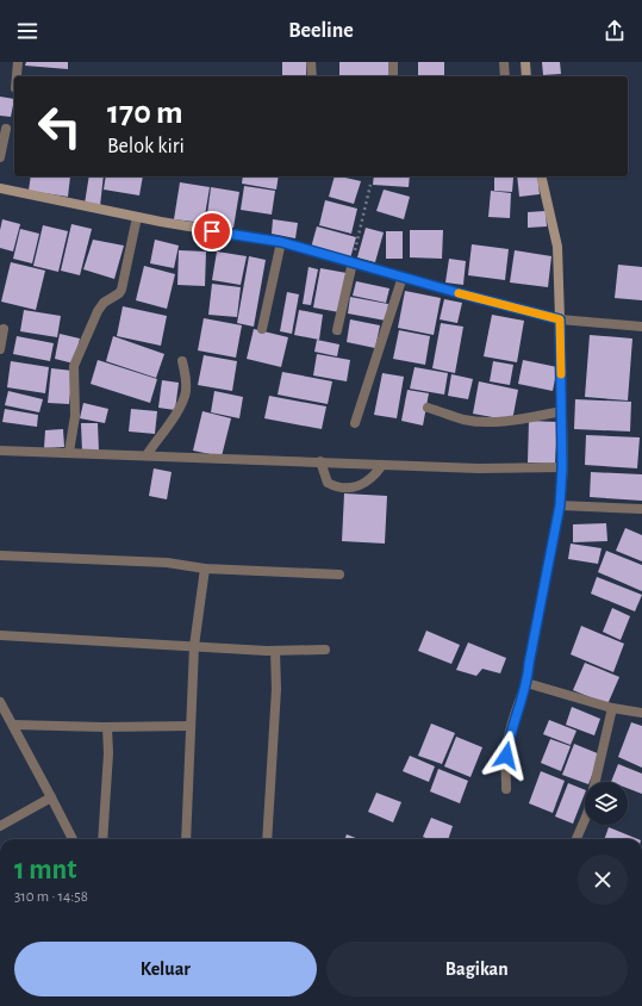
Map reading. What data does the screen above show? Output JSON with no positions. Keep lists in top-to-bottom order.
{
  "page": {
    "header": "Beeline",
    "turn": ["170 m", "Belok kiri"],
    "heading": ["1 mnt", "310 m · 14:58"],
    "buttons": ["Keluar", "Bagikan"]
  }
}
